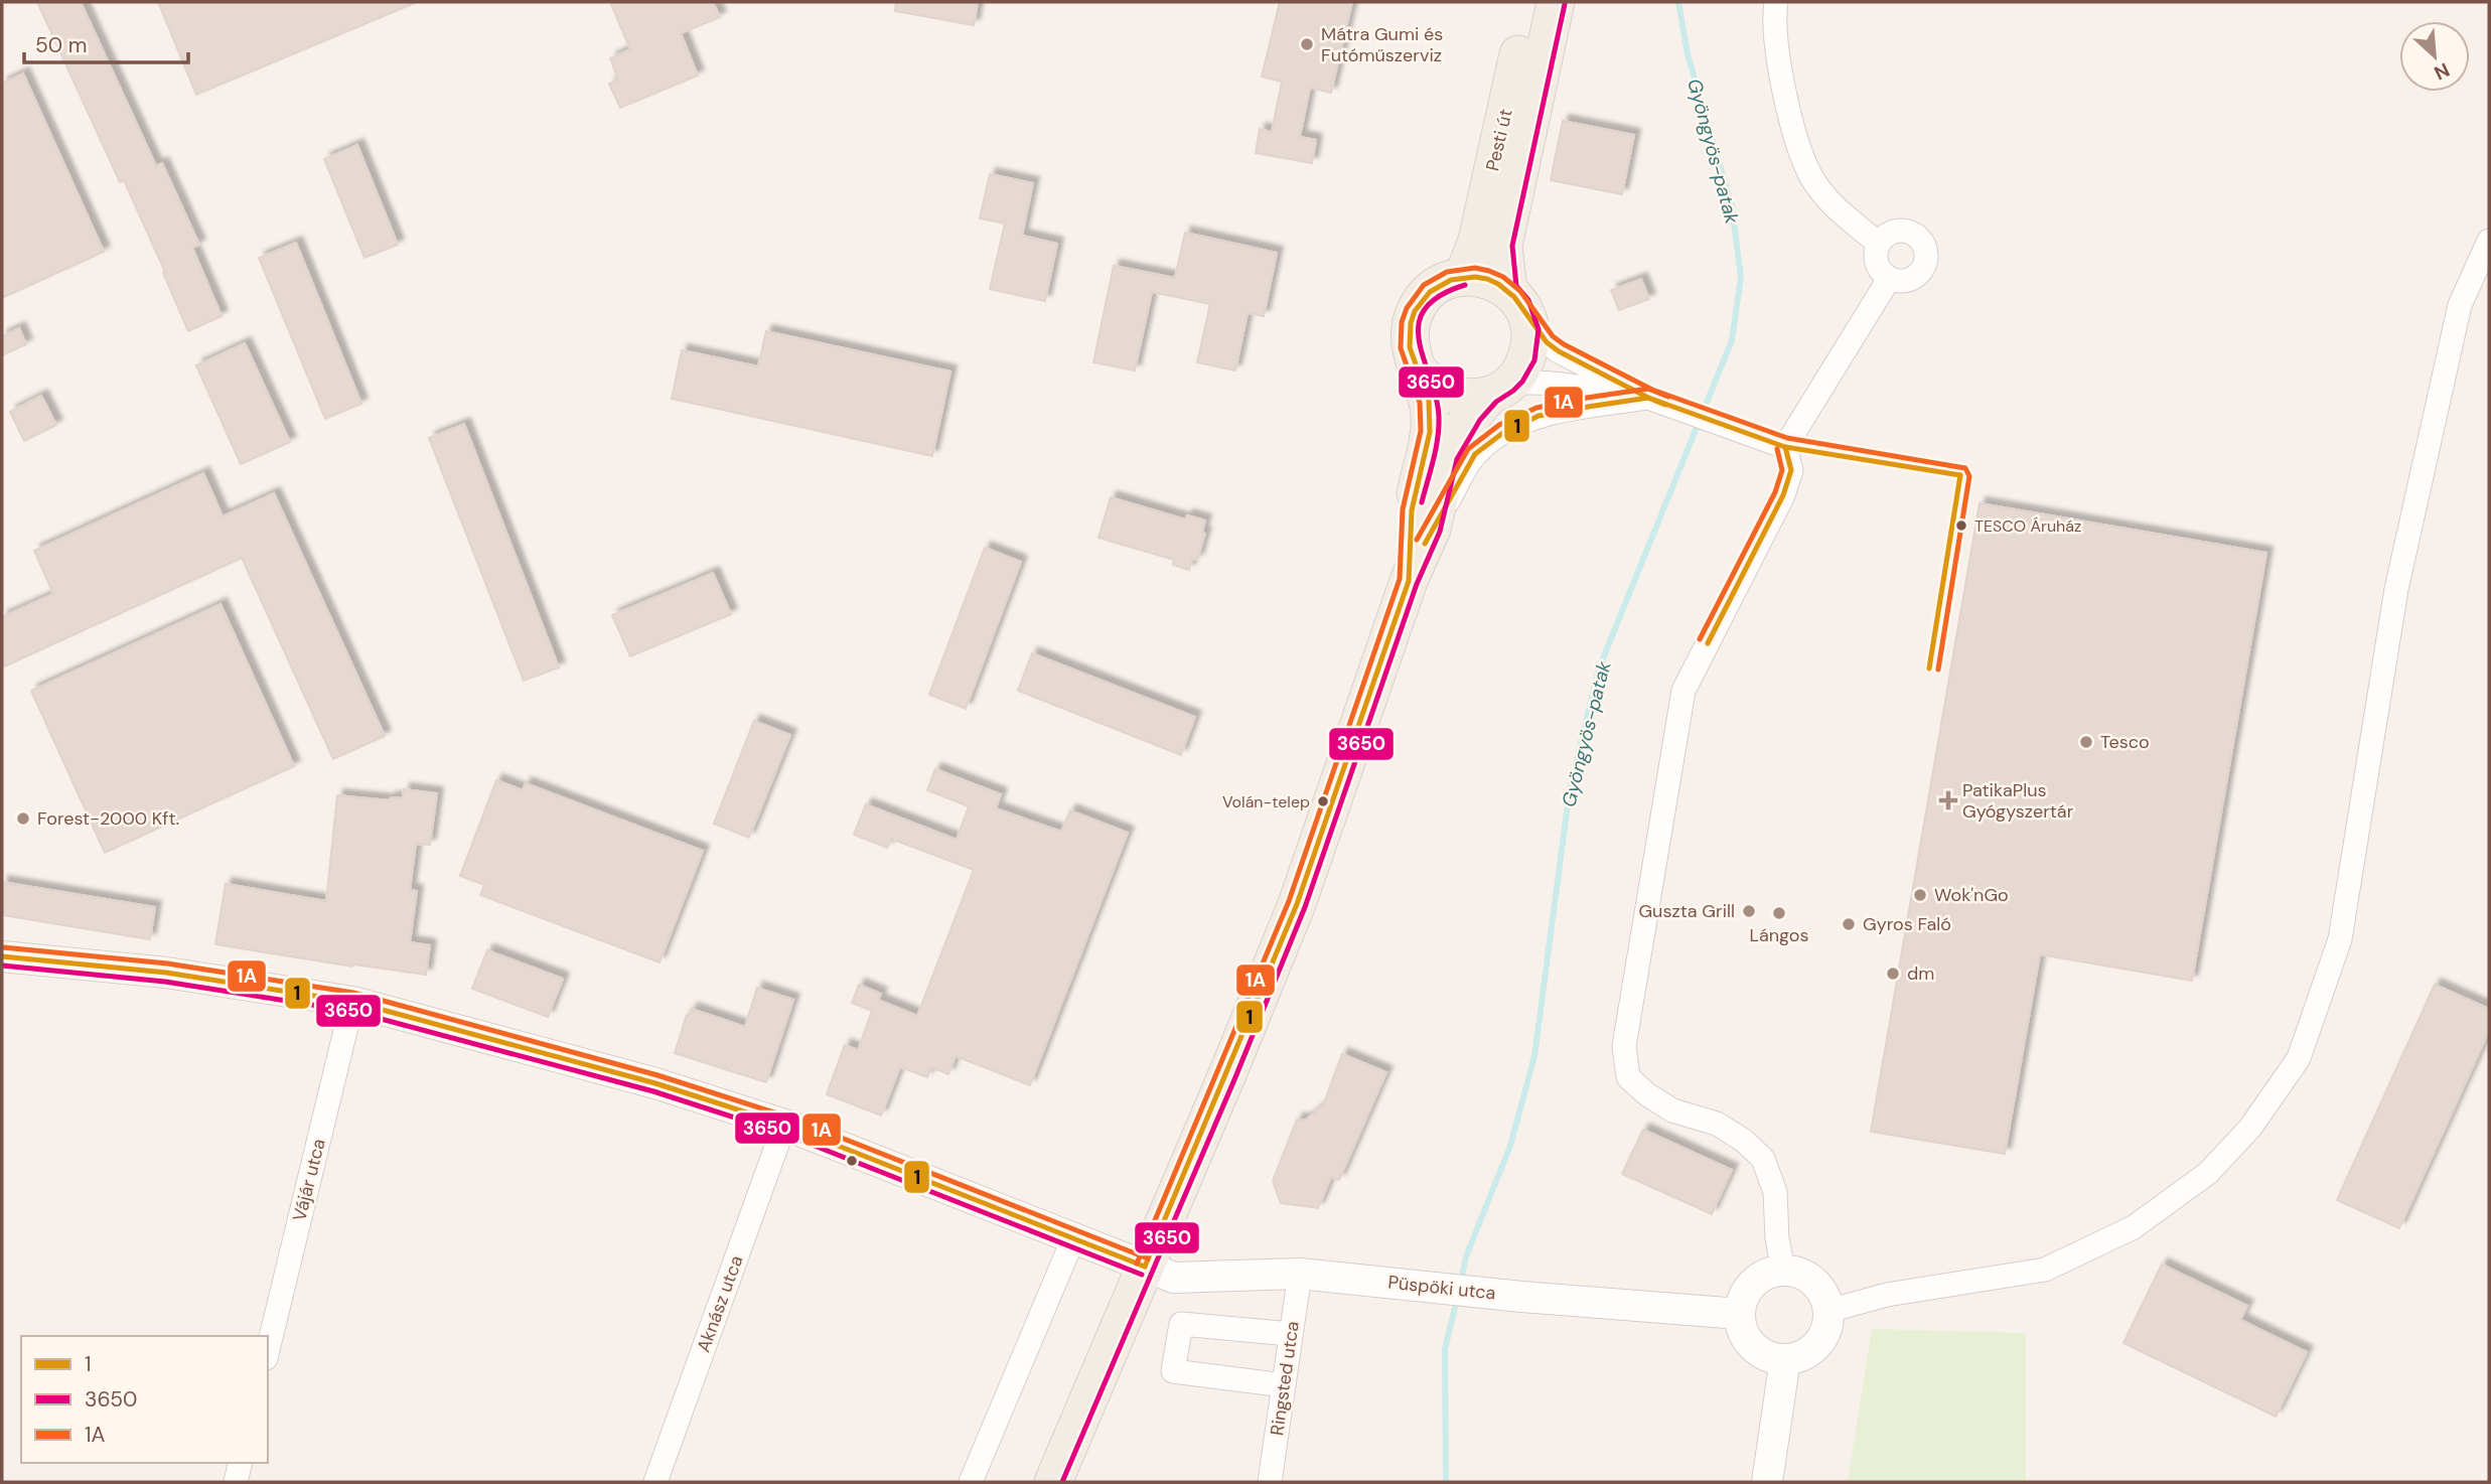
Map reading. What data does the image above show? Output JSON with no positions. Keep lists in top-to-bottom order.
{
  "streets": {
    "main road": ["Pesti út"],
    "street": [
      "Vájár utca",
      "Püspöki utca",
      "Aknász utca",
      "Ringsted utca"
    ]
  },
  "crossings": [
    ["Pesti út", "Püspöki utca"],
    ["Vájár utca", "Püspöki utca"],
    ["Püspöki utca", "Aknász utca"],
    ["Püspöki utca", "Ringsted utca"]
  ],
  "water": ["Gyöngyös-patak"],
  "places": {
    "other": [
      "Mátra Gumi és Futóműszerviz",
      "TESCO Áruház",
      "Tesco",
      "Volán-telep",
      "Forest-2000 Kft.",
      "Wok'nGo",
      "Guszta Grill",
      "Lángos",
      "Gyros Faló",
      "dm"
    ],
    "health": ["PatikaPlus Gyógyszertár"]
  },
  "lines": ["transit line 3650", "transit line 1A", "transit line 1"],
  "legend": ["1", "3650", "1A"],
  "scale_bar": "50 m",
  "north": "bottom right"
}
